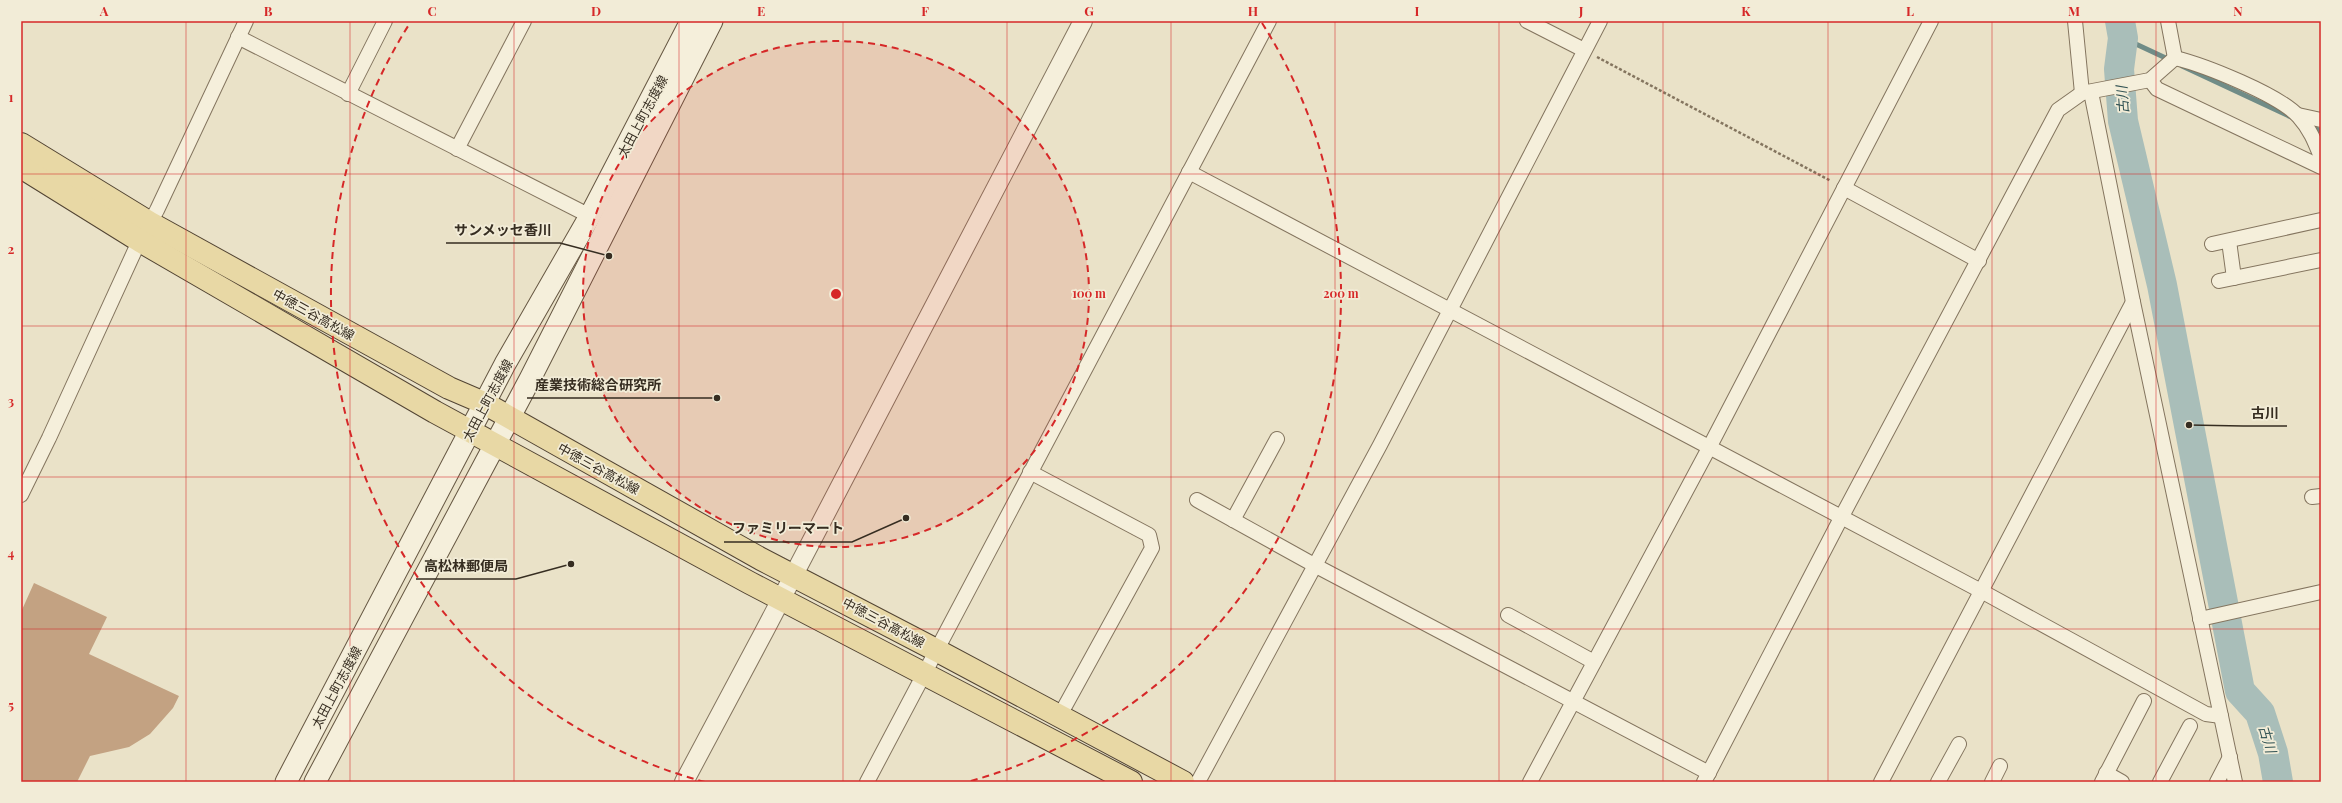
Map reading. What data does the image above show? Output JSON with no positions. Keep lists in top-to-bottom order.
{
  "streets": {
    "main road": ["太田上町志度線", "中徳三谷高松線"]
  },
  "crossings": [
    ["太田上町志度線", "中徳三谷高松線"]
  ],
  "water": ["古川"],
  "places": [
    "サンメッセ香川",
    "産業技術総合研究所",
    "古川",
    "ファミリーマート",
    "高松林郵便局"
  ],
  "grid": {
    "columns": [
      "A",
      "B",
      "C",
      "D",
      "E",
      "F",
      "G",
      "H",
      "I",
      "J",
      "K",
      "L",
      "M",
      "N"
    ],
    "rows": [
      "1",
      "2",
      "3",
      "4",
      "5"
    ]
  },
  "rings": ["100 m", "200 m"]
}
